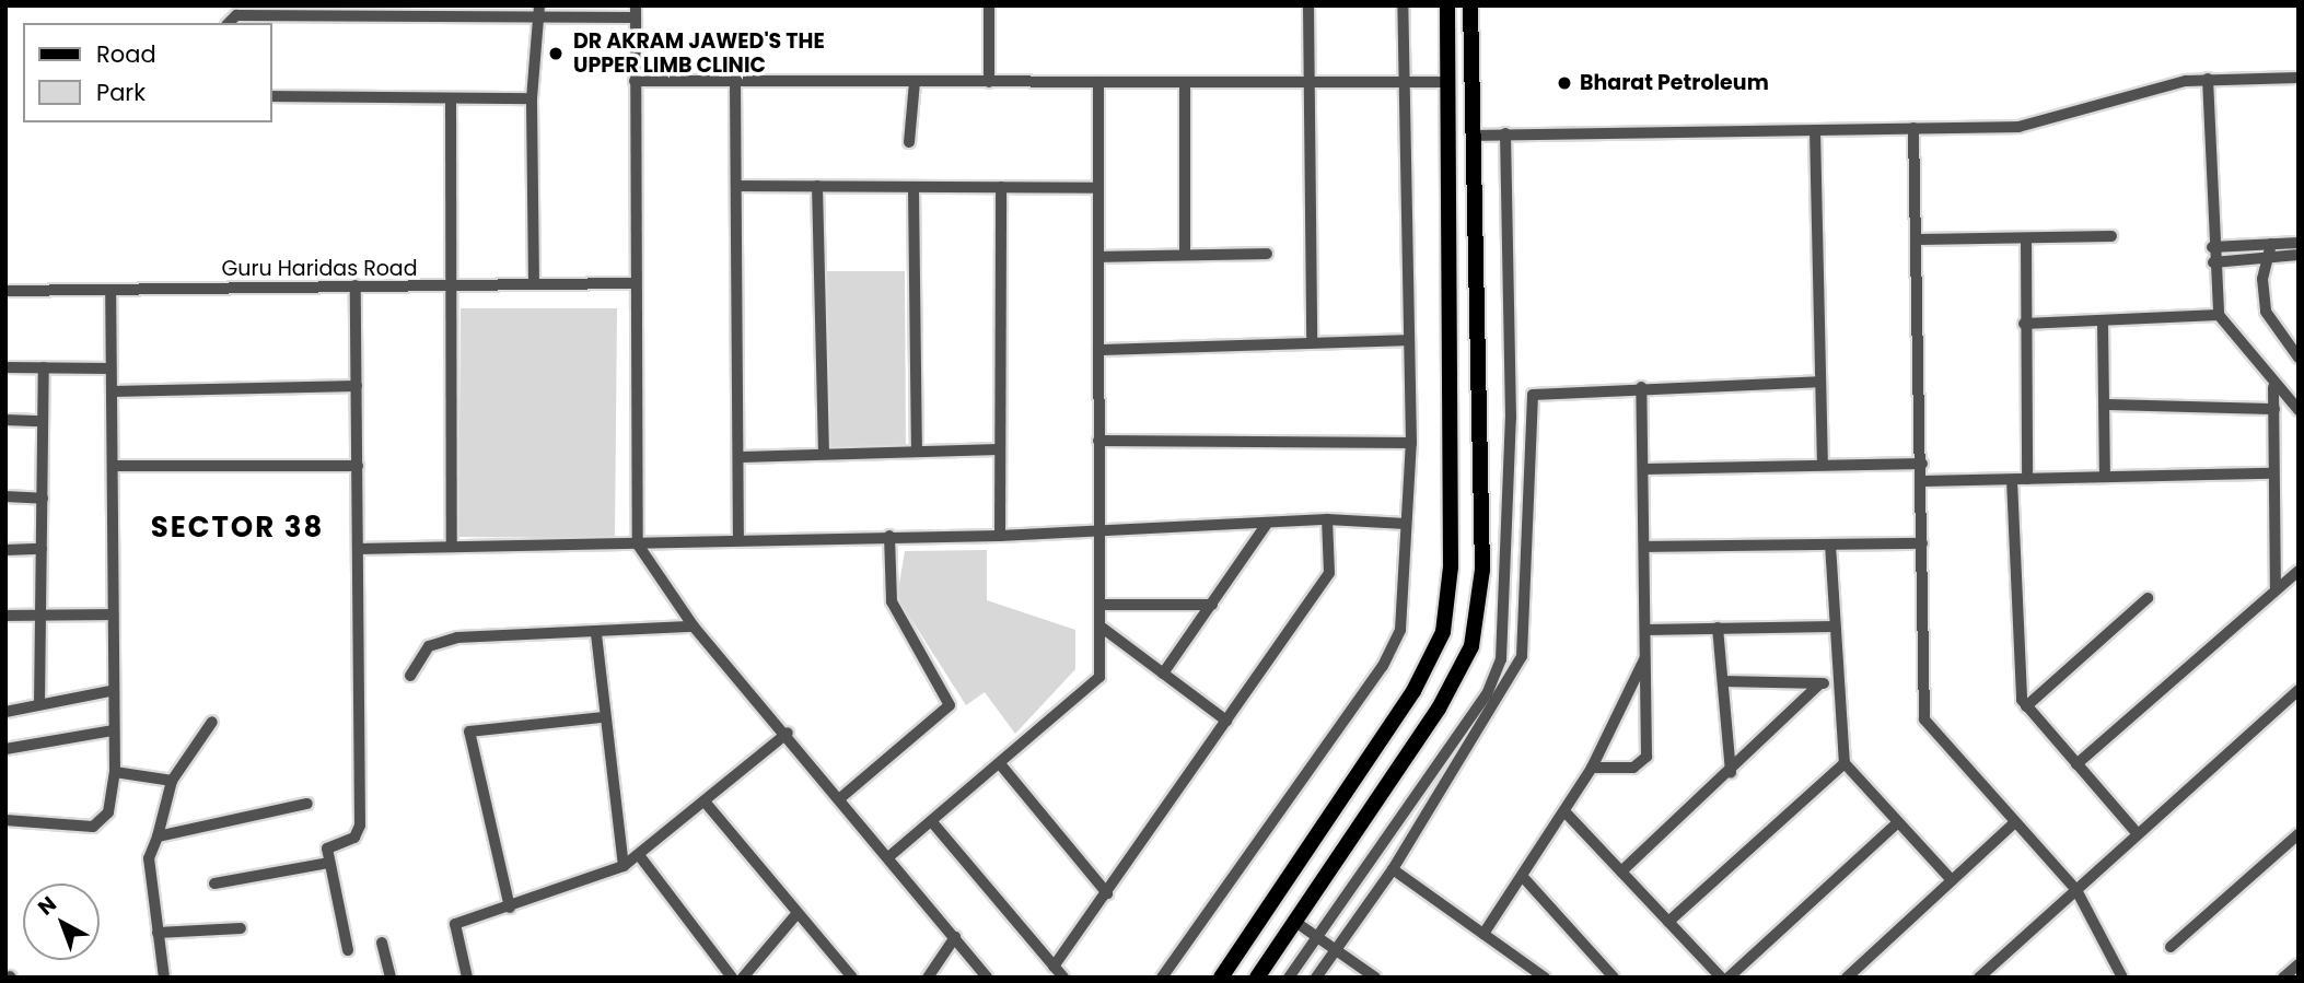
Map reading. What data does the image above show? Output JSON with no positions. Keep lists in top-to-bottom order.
{
  "streets": {
    "street": ["Guru Haridas Road"]
  },
  "districts": ["SECTOR 38"],
  "places": ["DR AKRAM JAWED'S THE UPPER LIMB CLINIC", "Bharat Petroleum"],
  "legend": ["Road", "Park"],
  "north": "top left"
}
